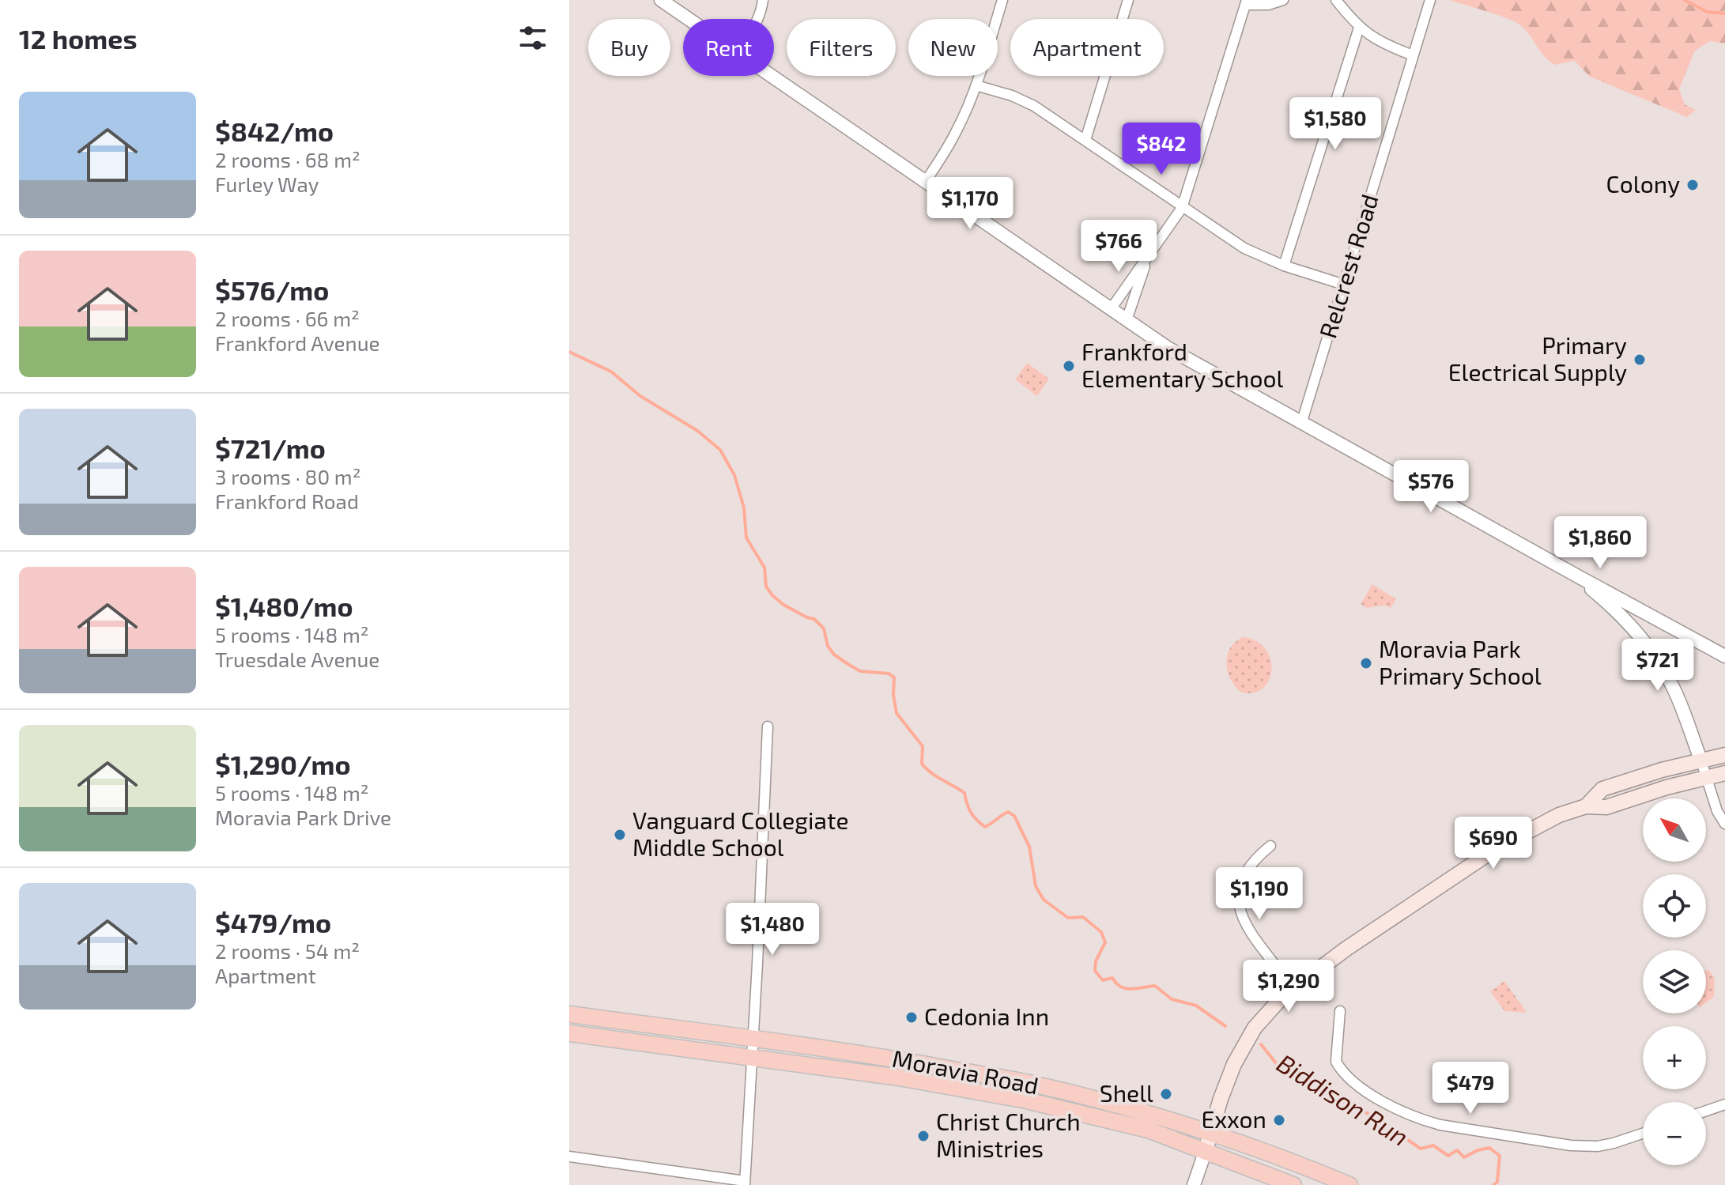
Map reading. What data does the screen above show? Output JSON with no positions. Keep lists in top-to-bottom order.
{
  "streets": {
    "main road": ["Moravia Road"],
    "street": ["Relcrest Road"]
  },
  "water": ["Biddison Run"],
  "places": [
    "Colony",
    "Primary Electrical Supply",
    "Frankford Elementary School",
    "Moravia Park Primary School",
    "Vanguard Collegiate Middle School",
    "Cedonia Inn",
    "Shell",
    "Exxon",
    "Christ Church Ministries"
  ],
  "north": "top left",
  "page": {
    "heading": "12 homes",
    "chip": [
      "Buy",
      "Rent",
      "Filters",
      "New",
      "Apartment"
    ],
    "list": [
      {
        "name": "$842/mo",
        "note": "2 rooms · 68 m² · Furley Way"
      },
      {
        "name": "$576/mo",
        "note": "2 rooms · 66 m² · Frankford Avenue"
      },
      {
        "name": "$721/mo",
        "note": "3 rooms · 80 m² · Frankford Road"
      },
      {
        "name": "$1,480/mo",
        "note": "5 rooms · 148 m² · Truesdale Avenue"
      },
      {
        "name": "$1,290/mo",
        "note": "5 rooms · 148 m² · Moravia Park Drive"
      },
      {
        "name": "$479/mo",
        "note": "2 rooms · 54 m² · Apartment"
      }
    ],
    "price": [
      "$1,580",
      "$842",
      "$1,170",
      "$766",
      "$576",
      "$1,860",
      "$721",
      "$690",
      "$1,190",
      "$1,480",
      "$1,290",
      "$479"
    ],
    "map_buttons": ["+", "−"]
  }
}
